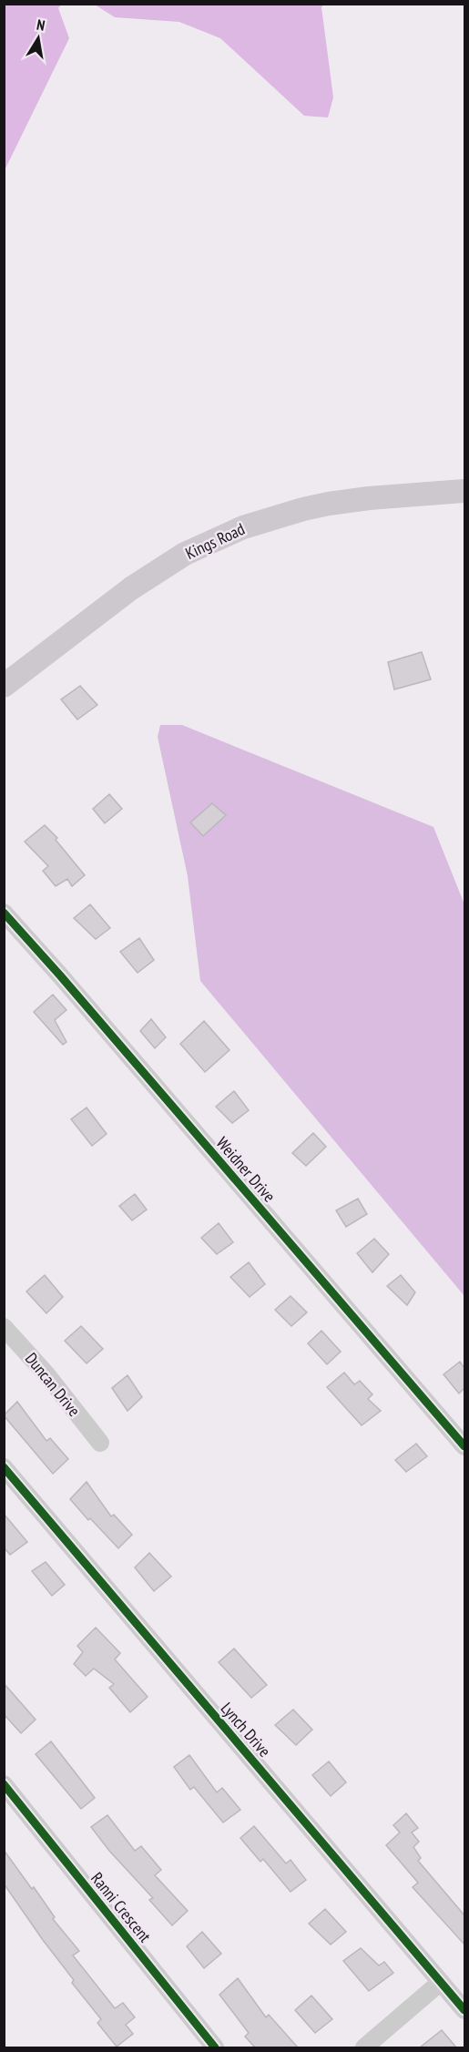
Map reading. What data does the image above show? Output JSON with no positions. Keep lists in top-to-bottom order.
{
  "streets": {
    "main road": ["Kings Road"],
    "street": [
      "Weidner Drive",
      "Duncan Drive",
      "Lynch Drive",
      "Ranni Crescent"
    ]
  },
  "north": "top"
}
